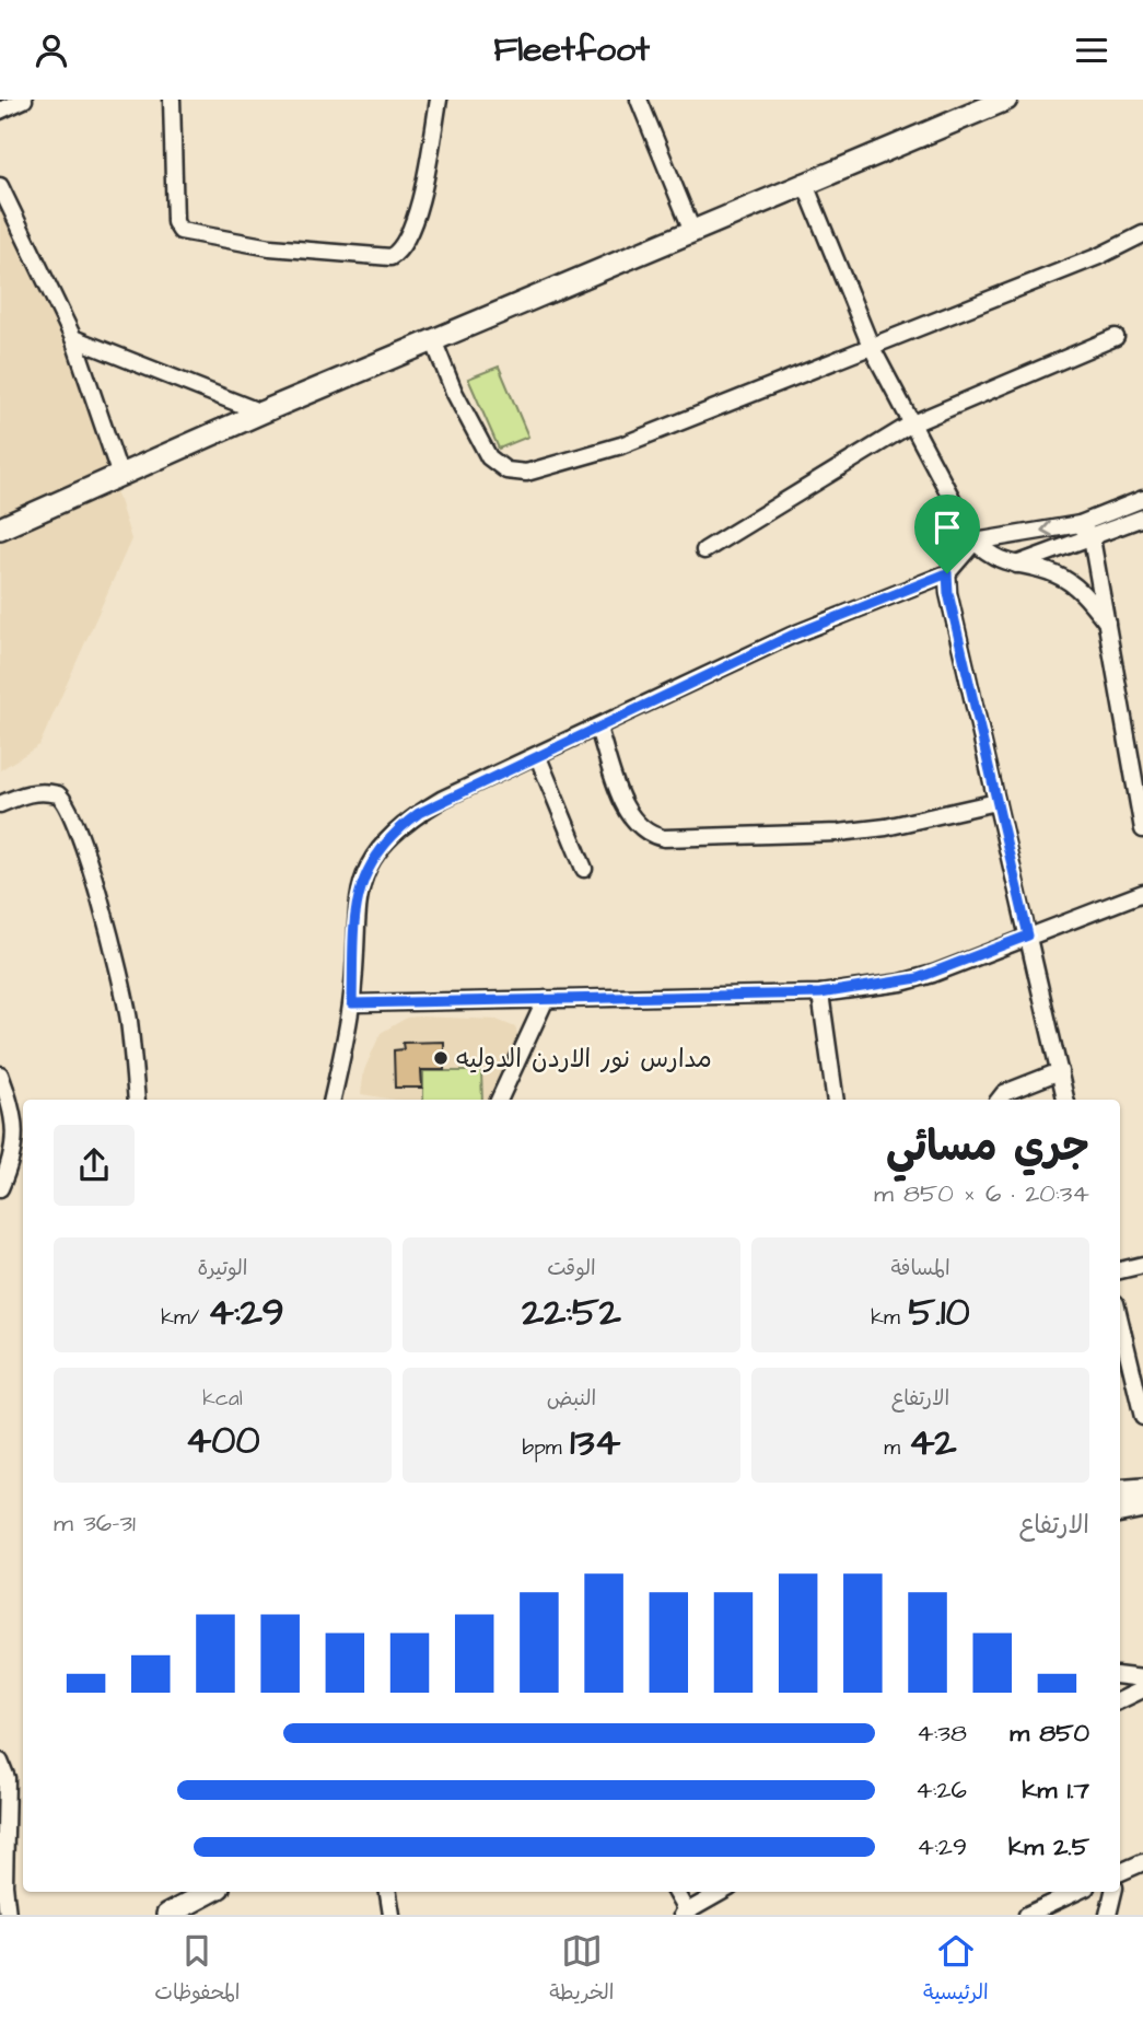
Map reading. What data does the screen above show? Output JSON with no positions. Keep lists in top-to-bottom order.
{
  "places": ["مدارس نور الاردن الدوليه"],
  "page": {
    "header": "Fleetfoot",
    "heading": ["جري مسائي", "20:34 · 6 × 850 m"],
    "stats": [
      ["المسافة", "5.10 km"],
      ["الوقت", "22:52"],
      ["الوتيرة", "4:29 /km"],
      ["الارتفاع", "42 m"],
      ["النبض", "134 bpm"],
      ["kcal", "400"]
    ],
    "chart": ["الارتفاع", "31–36 m"],
    "list": [
      {
        "name": "850 m",
        "note": "4:38"
      },
      {
        "name": "1.7 km",
        "note": "4:26"
      },
      {
        "name": "2.5 km",
        "note": "4:29"
      }
    ],
    "tabs": ["الرئيسية", "الخريطة", "المحفوظات"]
  }
}
